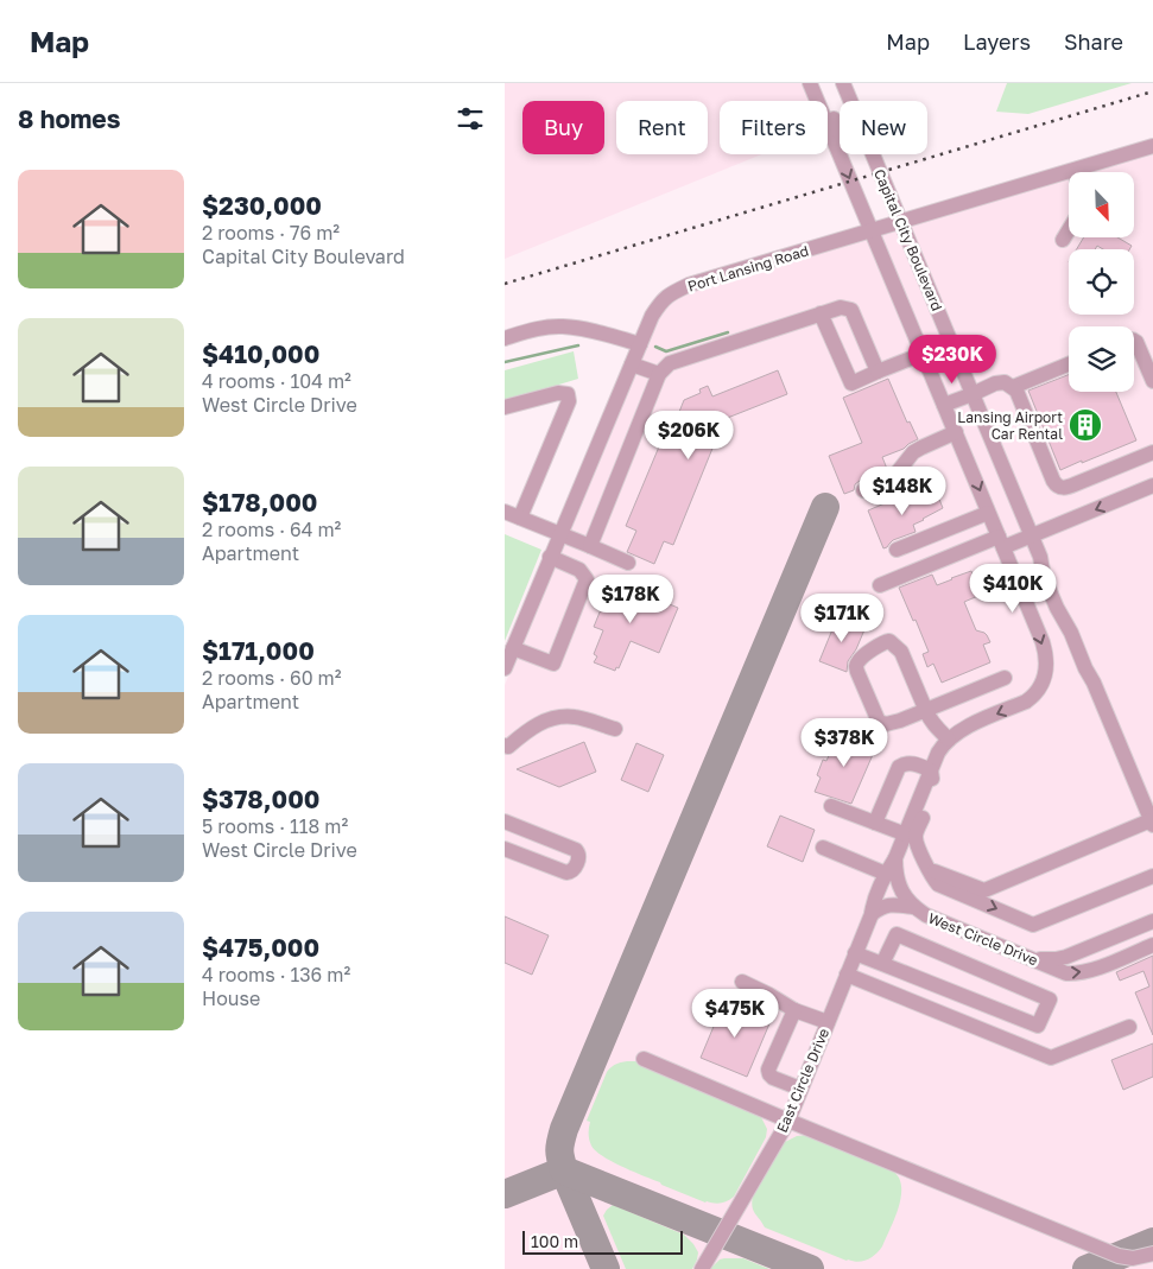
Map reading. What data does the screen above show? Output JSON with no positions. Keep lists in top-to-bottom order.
{
  "streets": {
    "street": [
      "Capital City Boulevard",
      "Port Lansing Road",
      "West Circle Drive",
      "East Circle Drive"
    ]
  },
  "crossings": [
    ["Capital City Boulevard", "Port Lansing Road"],
    ["West Circle Drive", "East Circle Drive"]
  ],
  "places": {
    "building": ["Lansing Airport Car Rental"]
  },
  "scale_bar": "100 m",
  "north": "bottom right",
  "page": {
    "header": "Map",
    "nav": ["Map", "Layers", "Share"],
    "heading": "8 homes",
    "chip": [
      "Buy",
      "Rent",
      "Filters",
      "New"
    ],
    "list": [
      {
        "name": "$230,000",
        "note": "2 rooms · 76 m² · Capital City Boulevard"
      },
      {
        "name": "$410,000",
        "note": "4 rooms · 104 m² · West Circle Drive"
      },
      {
        "name": "$178,000",
        "note": "2 rooms · 64 m² · Apartment"
      },
      {
        "name": "$171,000",
        "note": "2 rooms · 60 m² · Apartment"
      },
      {
        "name": "$378,000",
        "note": "5 rooms · 118 m² · West Circle Drive"
      },
      {
        "name": "$475,000",
        "note": "4 rooms · 136 m² · House"
      }
    ],
    "price": [
      "$230K",
      "$206K",
      "$148K",
      "$410K",
      "$178K",
      "$171K",
      "$378K",
      "$475K"
    ],
    "scale": "100 m"
  }
}
